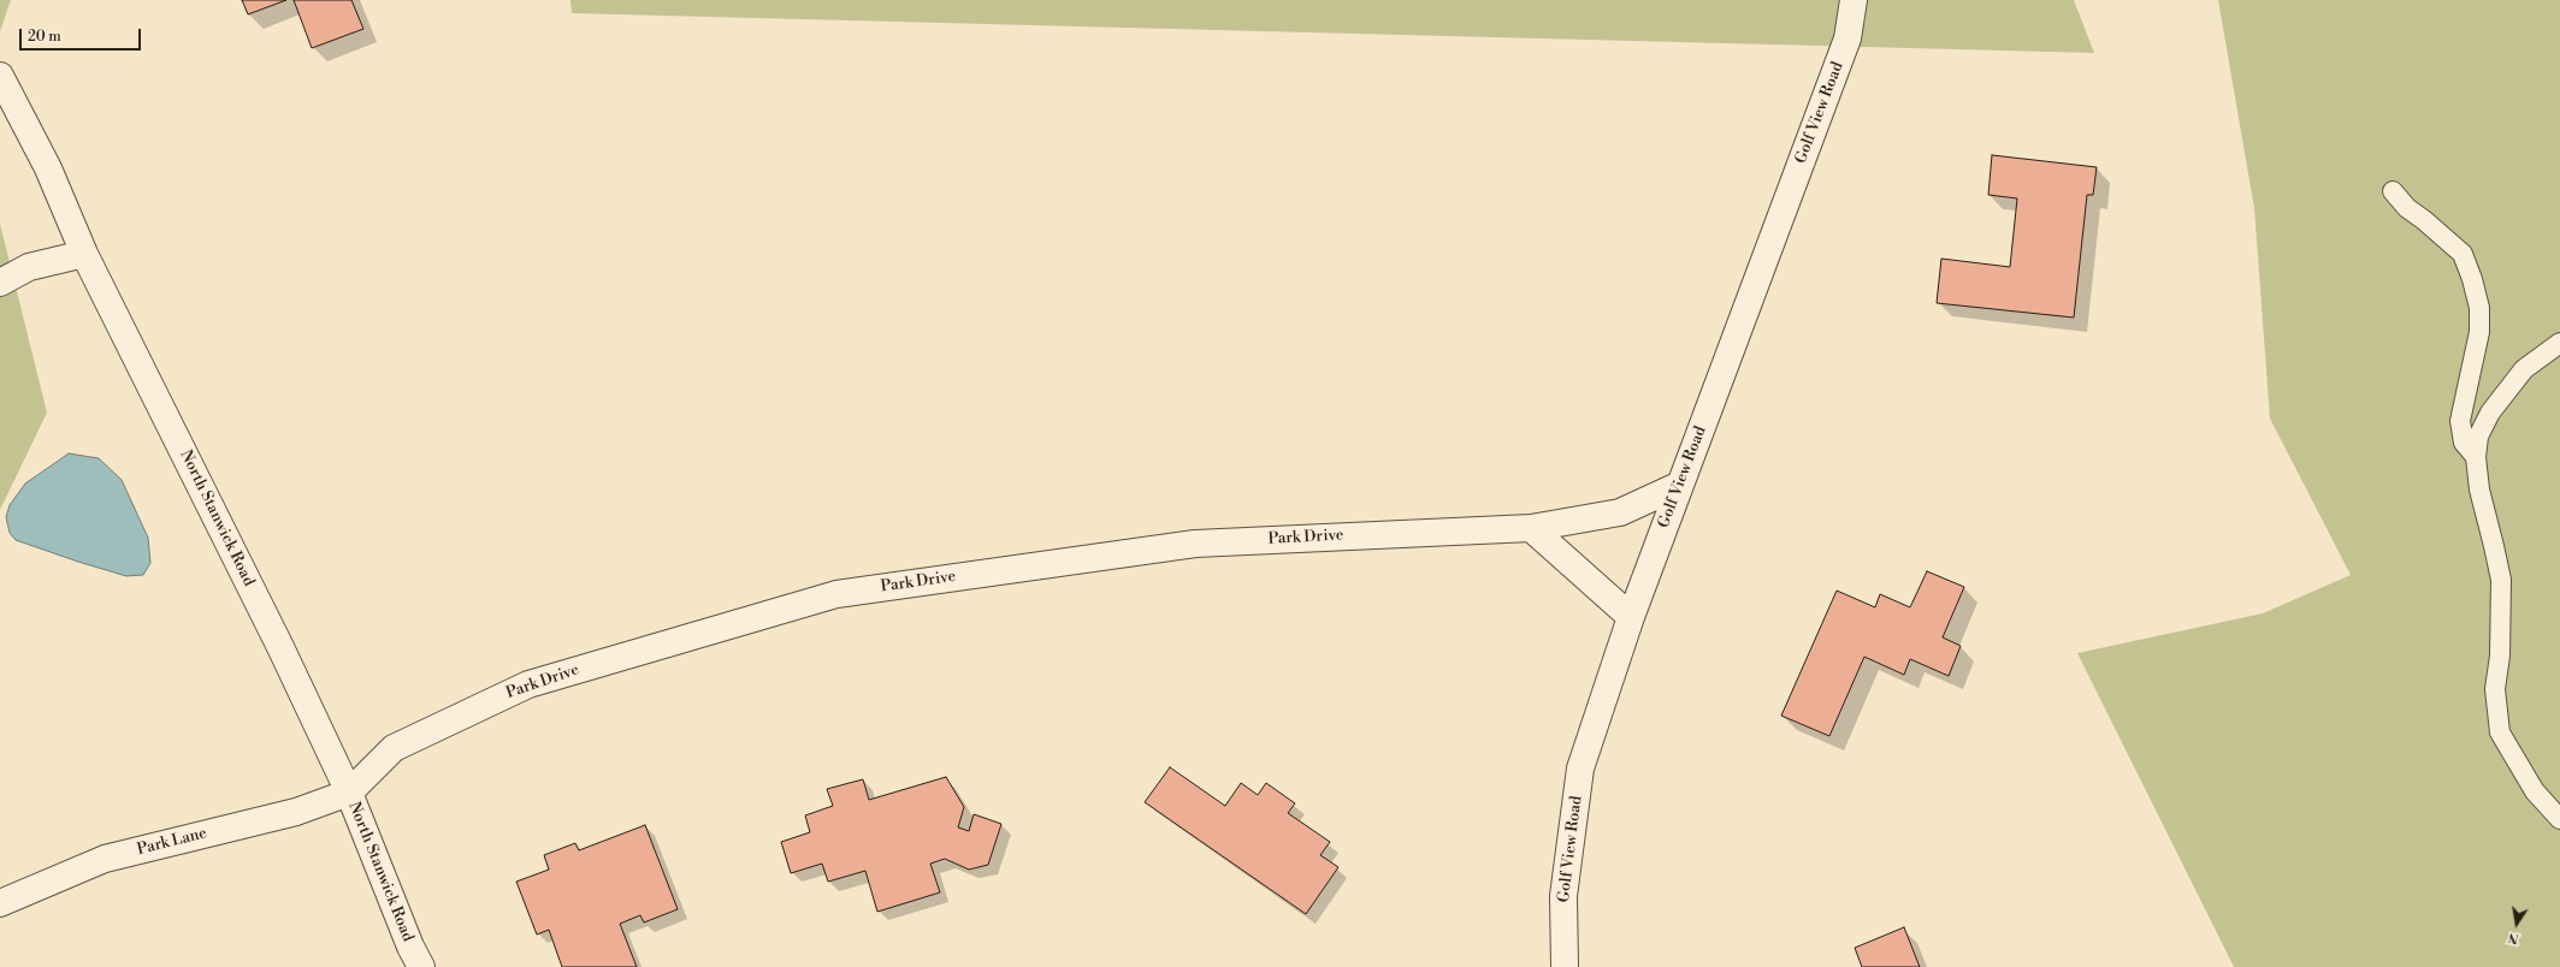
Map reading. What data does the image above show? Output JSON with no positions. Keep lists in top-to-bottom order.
{
  "streets": {
    "street": [
      "Golf View Road",
      "North Stanwick Road",
      "Park Drive",
      "Park Lane"
    ]
  },
  "crossings": [
    ["Golf View Road", "Park Drive"],
    ["North Stanwick Road", "Park Drive"],
    ["North Stanwick Road", "Park Lane"],
    ["Park Drive", "Park Lane"]
  ],
  "scale_bar": "20 m",
  "north": "bottom"
}
